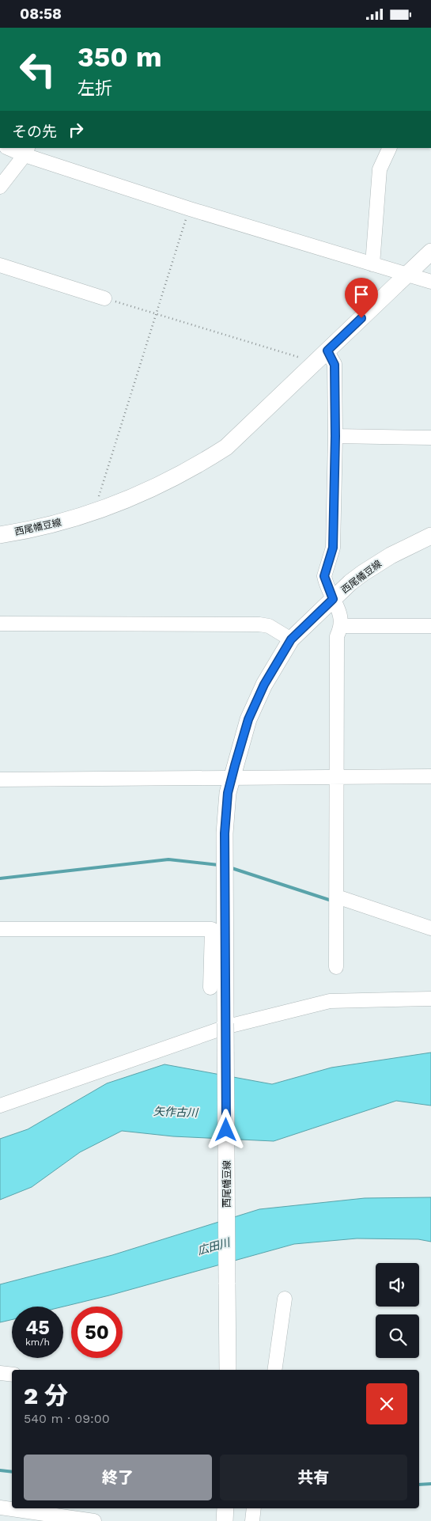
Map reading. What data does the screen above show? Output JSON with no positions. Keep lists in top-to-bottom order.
{
  "streets": {
    "main road": ["西尾幡豆線"]
  },
  "water": ["矢作古川", "広田川"],
  "page": {
    "status": "08:58",
    "turn": ["350 m", "左折"],
    "then": "その先",
    "speed": "45 km/h",
    "limit": "50",
    "heading": ["2 分", "540 m · 09:00"],
    "buttons": ["終了", "共有"]
  }
}
